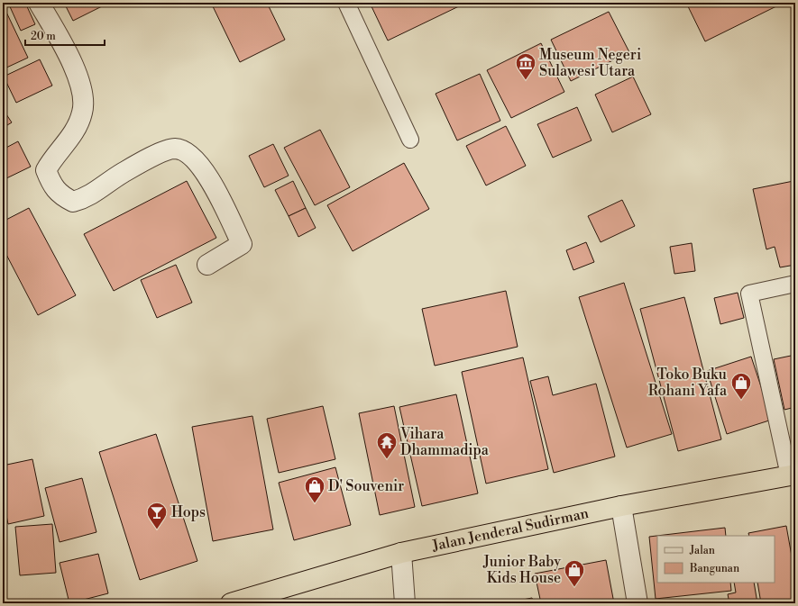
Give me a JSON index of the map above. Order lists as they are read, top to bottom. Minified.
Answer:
{"streets":{"highway":["Jalan Jenderal Sudirman"]},"places":{"museum":["Museum Negeri Sulawesi Utara"],"shop":["Toko Buku Rohani Yafa","D' Souvenir","Junior Baby Kids House"],"temple":["Vihara Dhammadipa"],"bar":["Hops"]},"legend":["Jalan","Bangunan"],"scale_bar":"20 m"}
